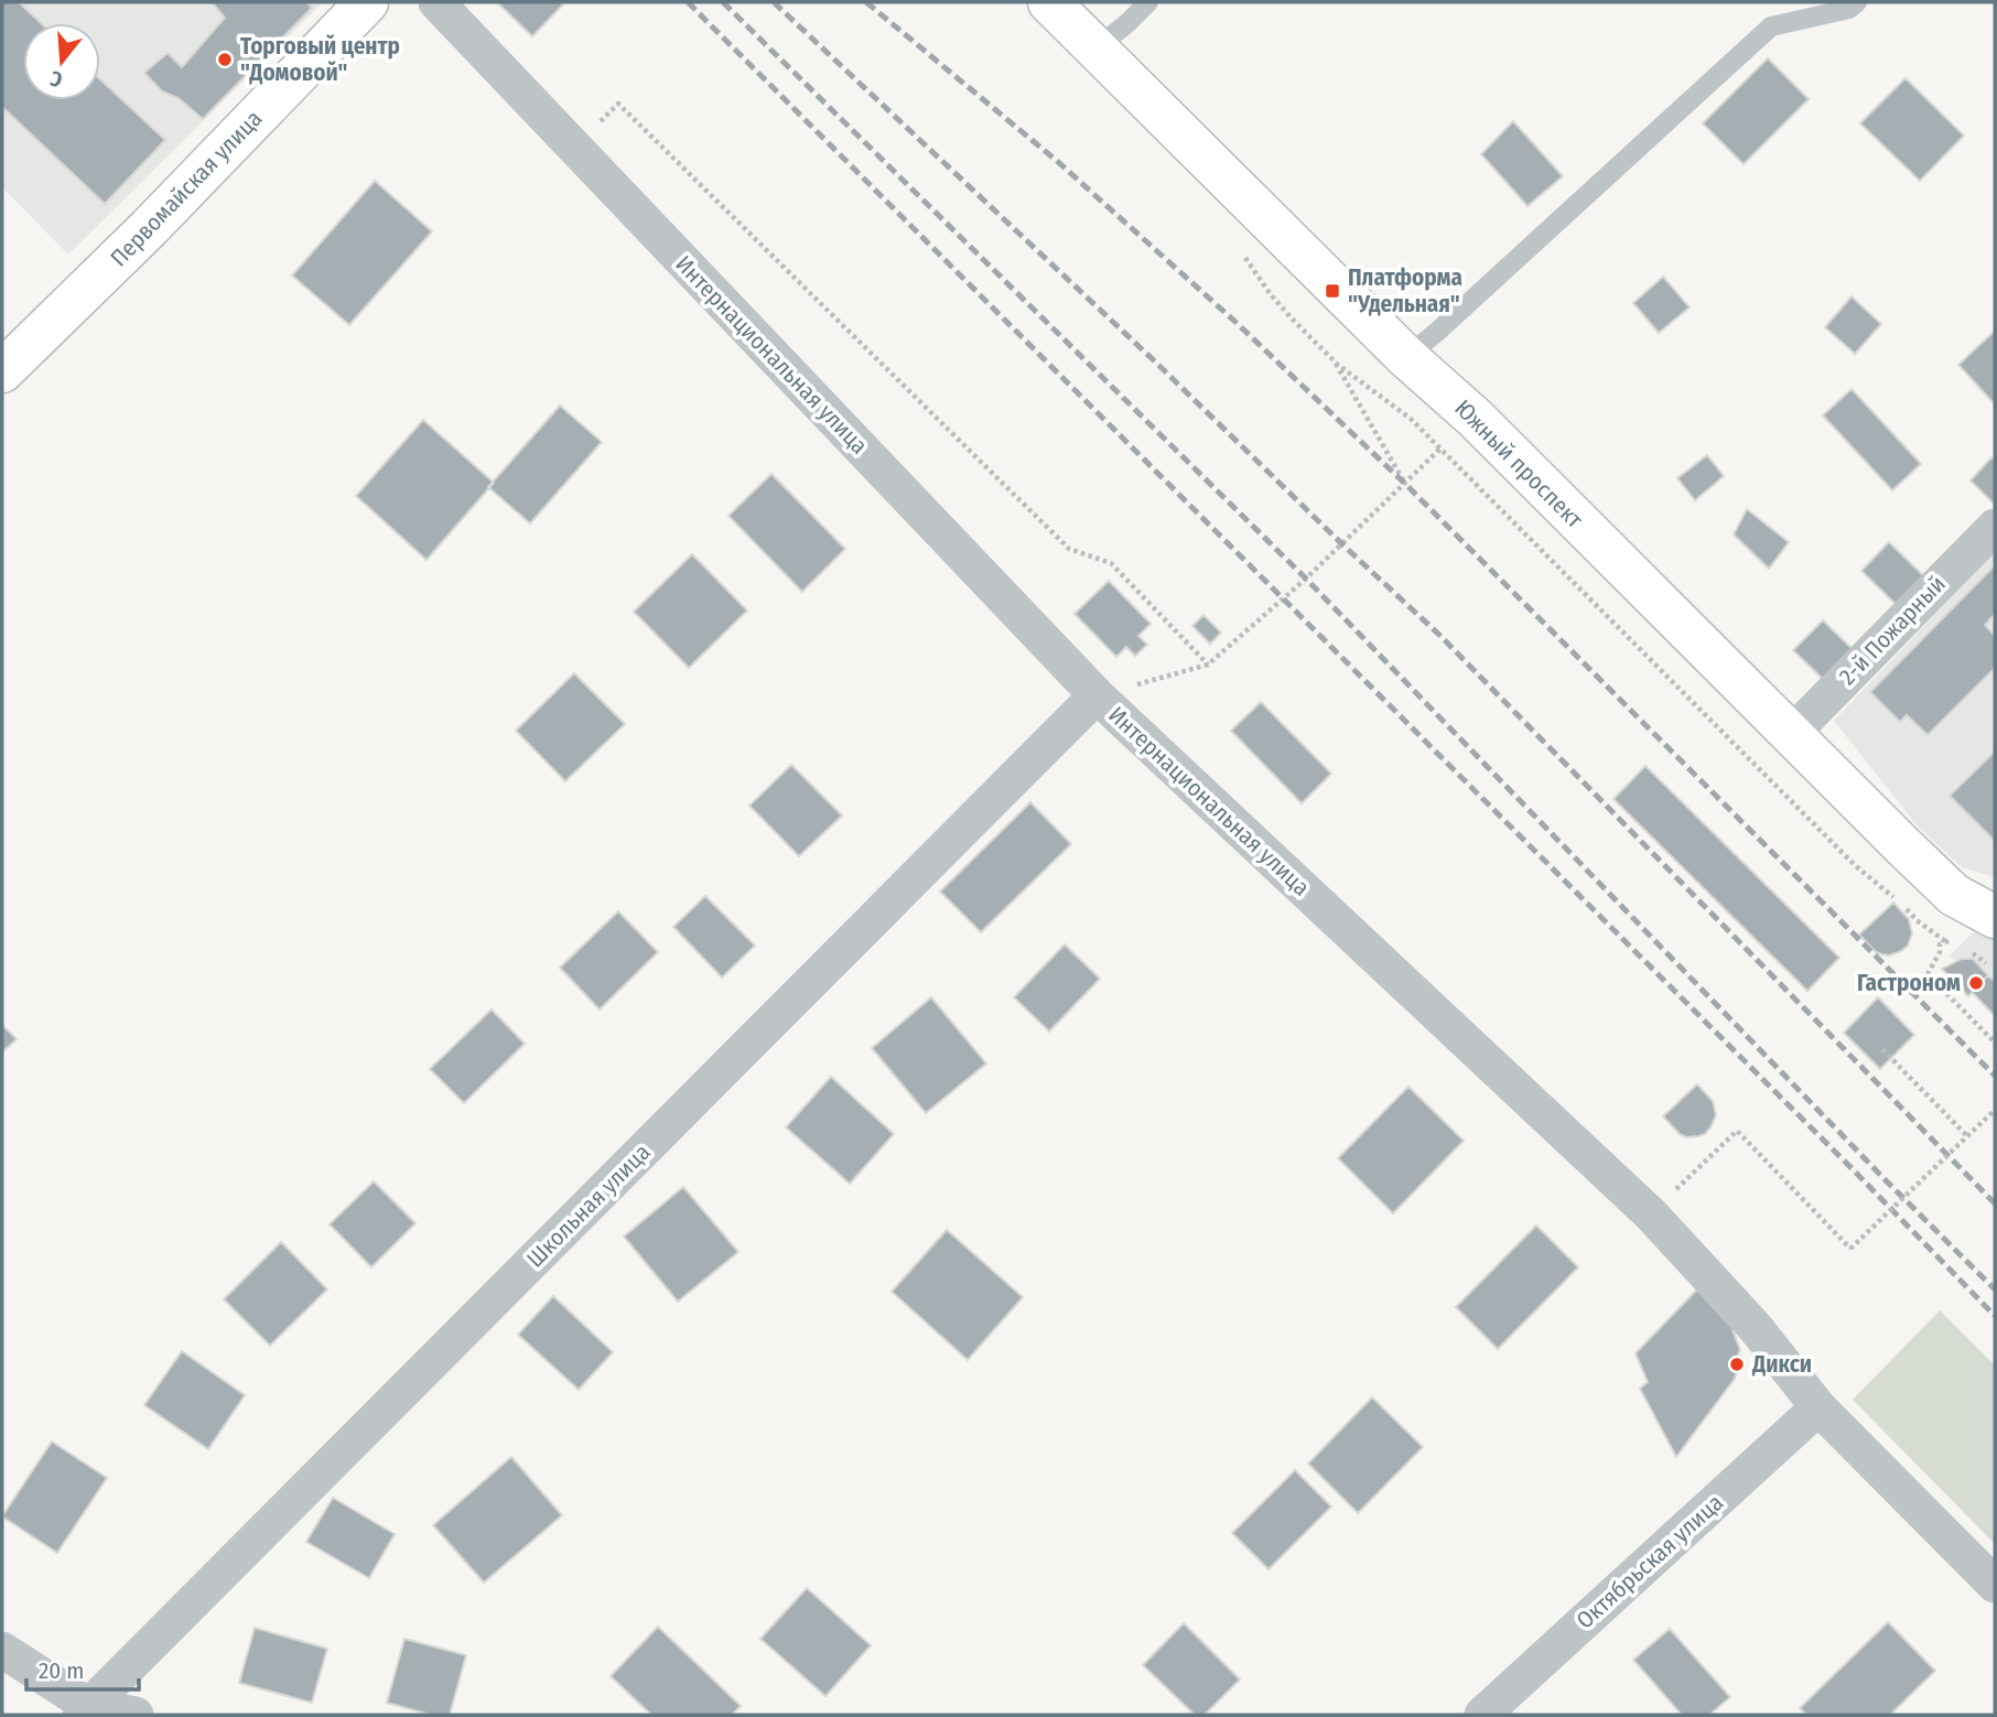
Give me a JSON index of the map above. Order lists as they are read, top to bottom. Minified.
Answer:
{"streets":{"main road":["Первомайская улица","Южный проспект"],"street":["Интернациональная улица","2-й Пожарный","Школьная улица","Октябрьская улица"]},"crossings":[["Интернациональная улица","Школьная улица"],["Интернациональная улица","Октябрьская улица"],["Южный проспект","2-й Пожарный"]],"places":{"other":["Торговый центр \"Домовой\"","Гастроном","Дикси"],"transit":["Платформа \"Удельная\""]},"scale_bar":"20 m","north":"bottom"}
